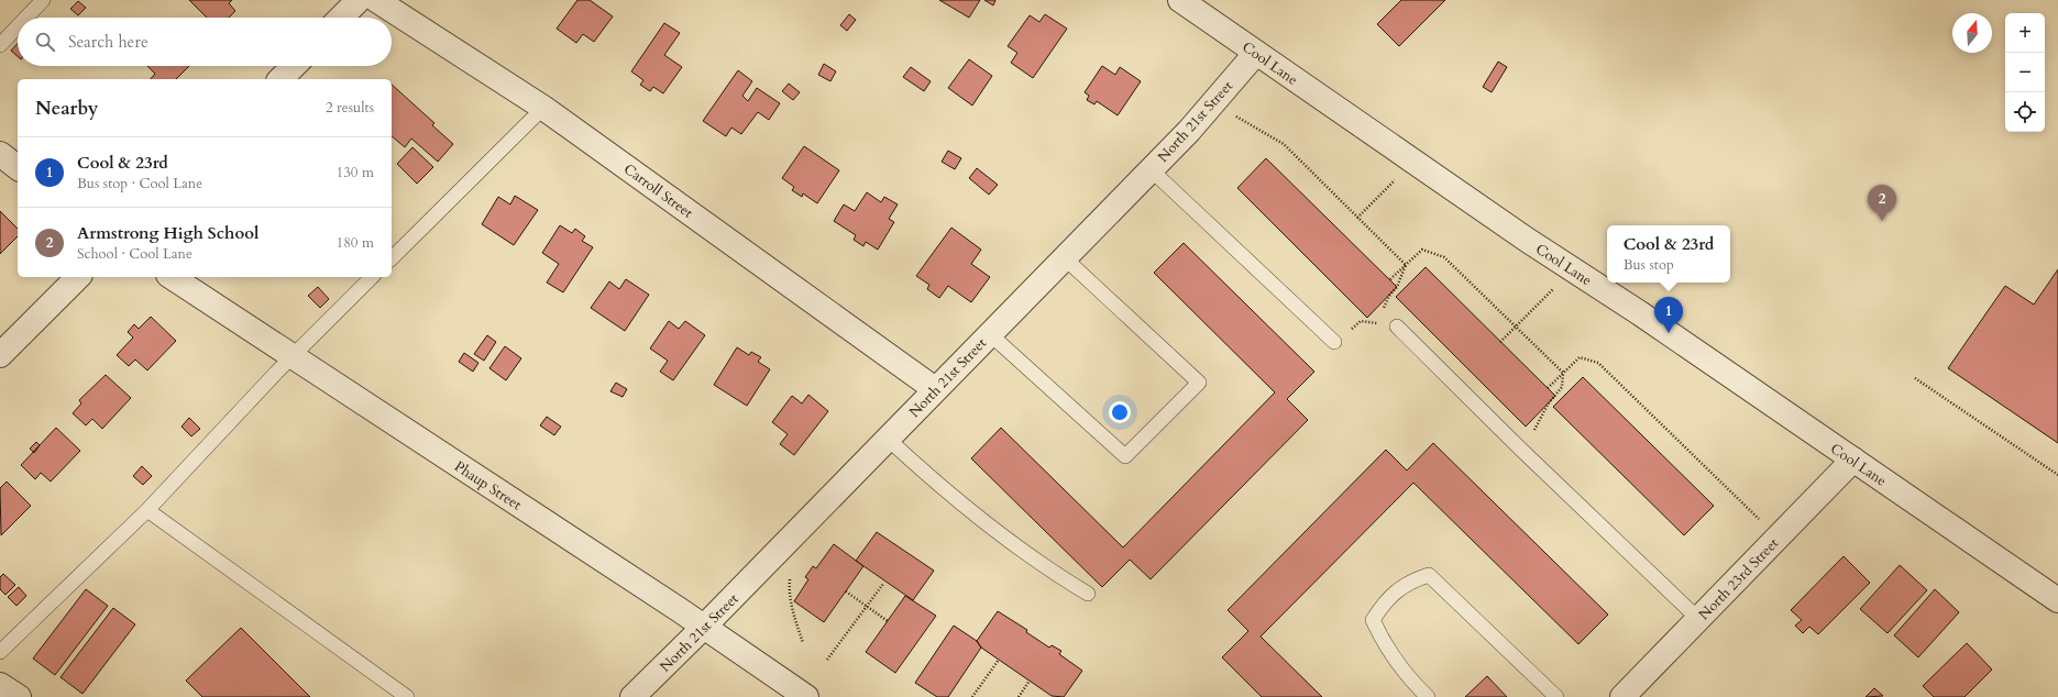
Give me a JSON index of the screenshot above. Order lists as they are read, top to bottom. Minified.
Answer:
{"streets":{"street":["Cool Lane","North 21st Street","Carroll Street","Phaup Street","North 23rd Street"]},"crossings":[["Cool Lane","North 21st Street"],["Cool Lane","North 23rd Street"],["North 21st Street","Carroll Street"],["North 21st Street","Phaup Street"]],"north":"top","page":{"map_buttons":["+","−"],"search":"Search here","heading":["Nearby","2 results"],"list":[{"mark":"1","name":"Cool & 23rd","note":"Bus stop · Cool Lane","value":"130 m"},{"mark":"2","name":"Armstrong High School","note":"School · Cool Lane","value":"180 m"}],"pins":["2","1"],"popup":["Cool & 23rd","Bus stop"]}}
